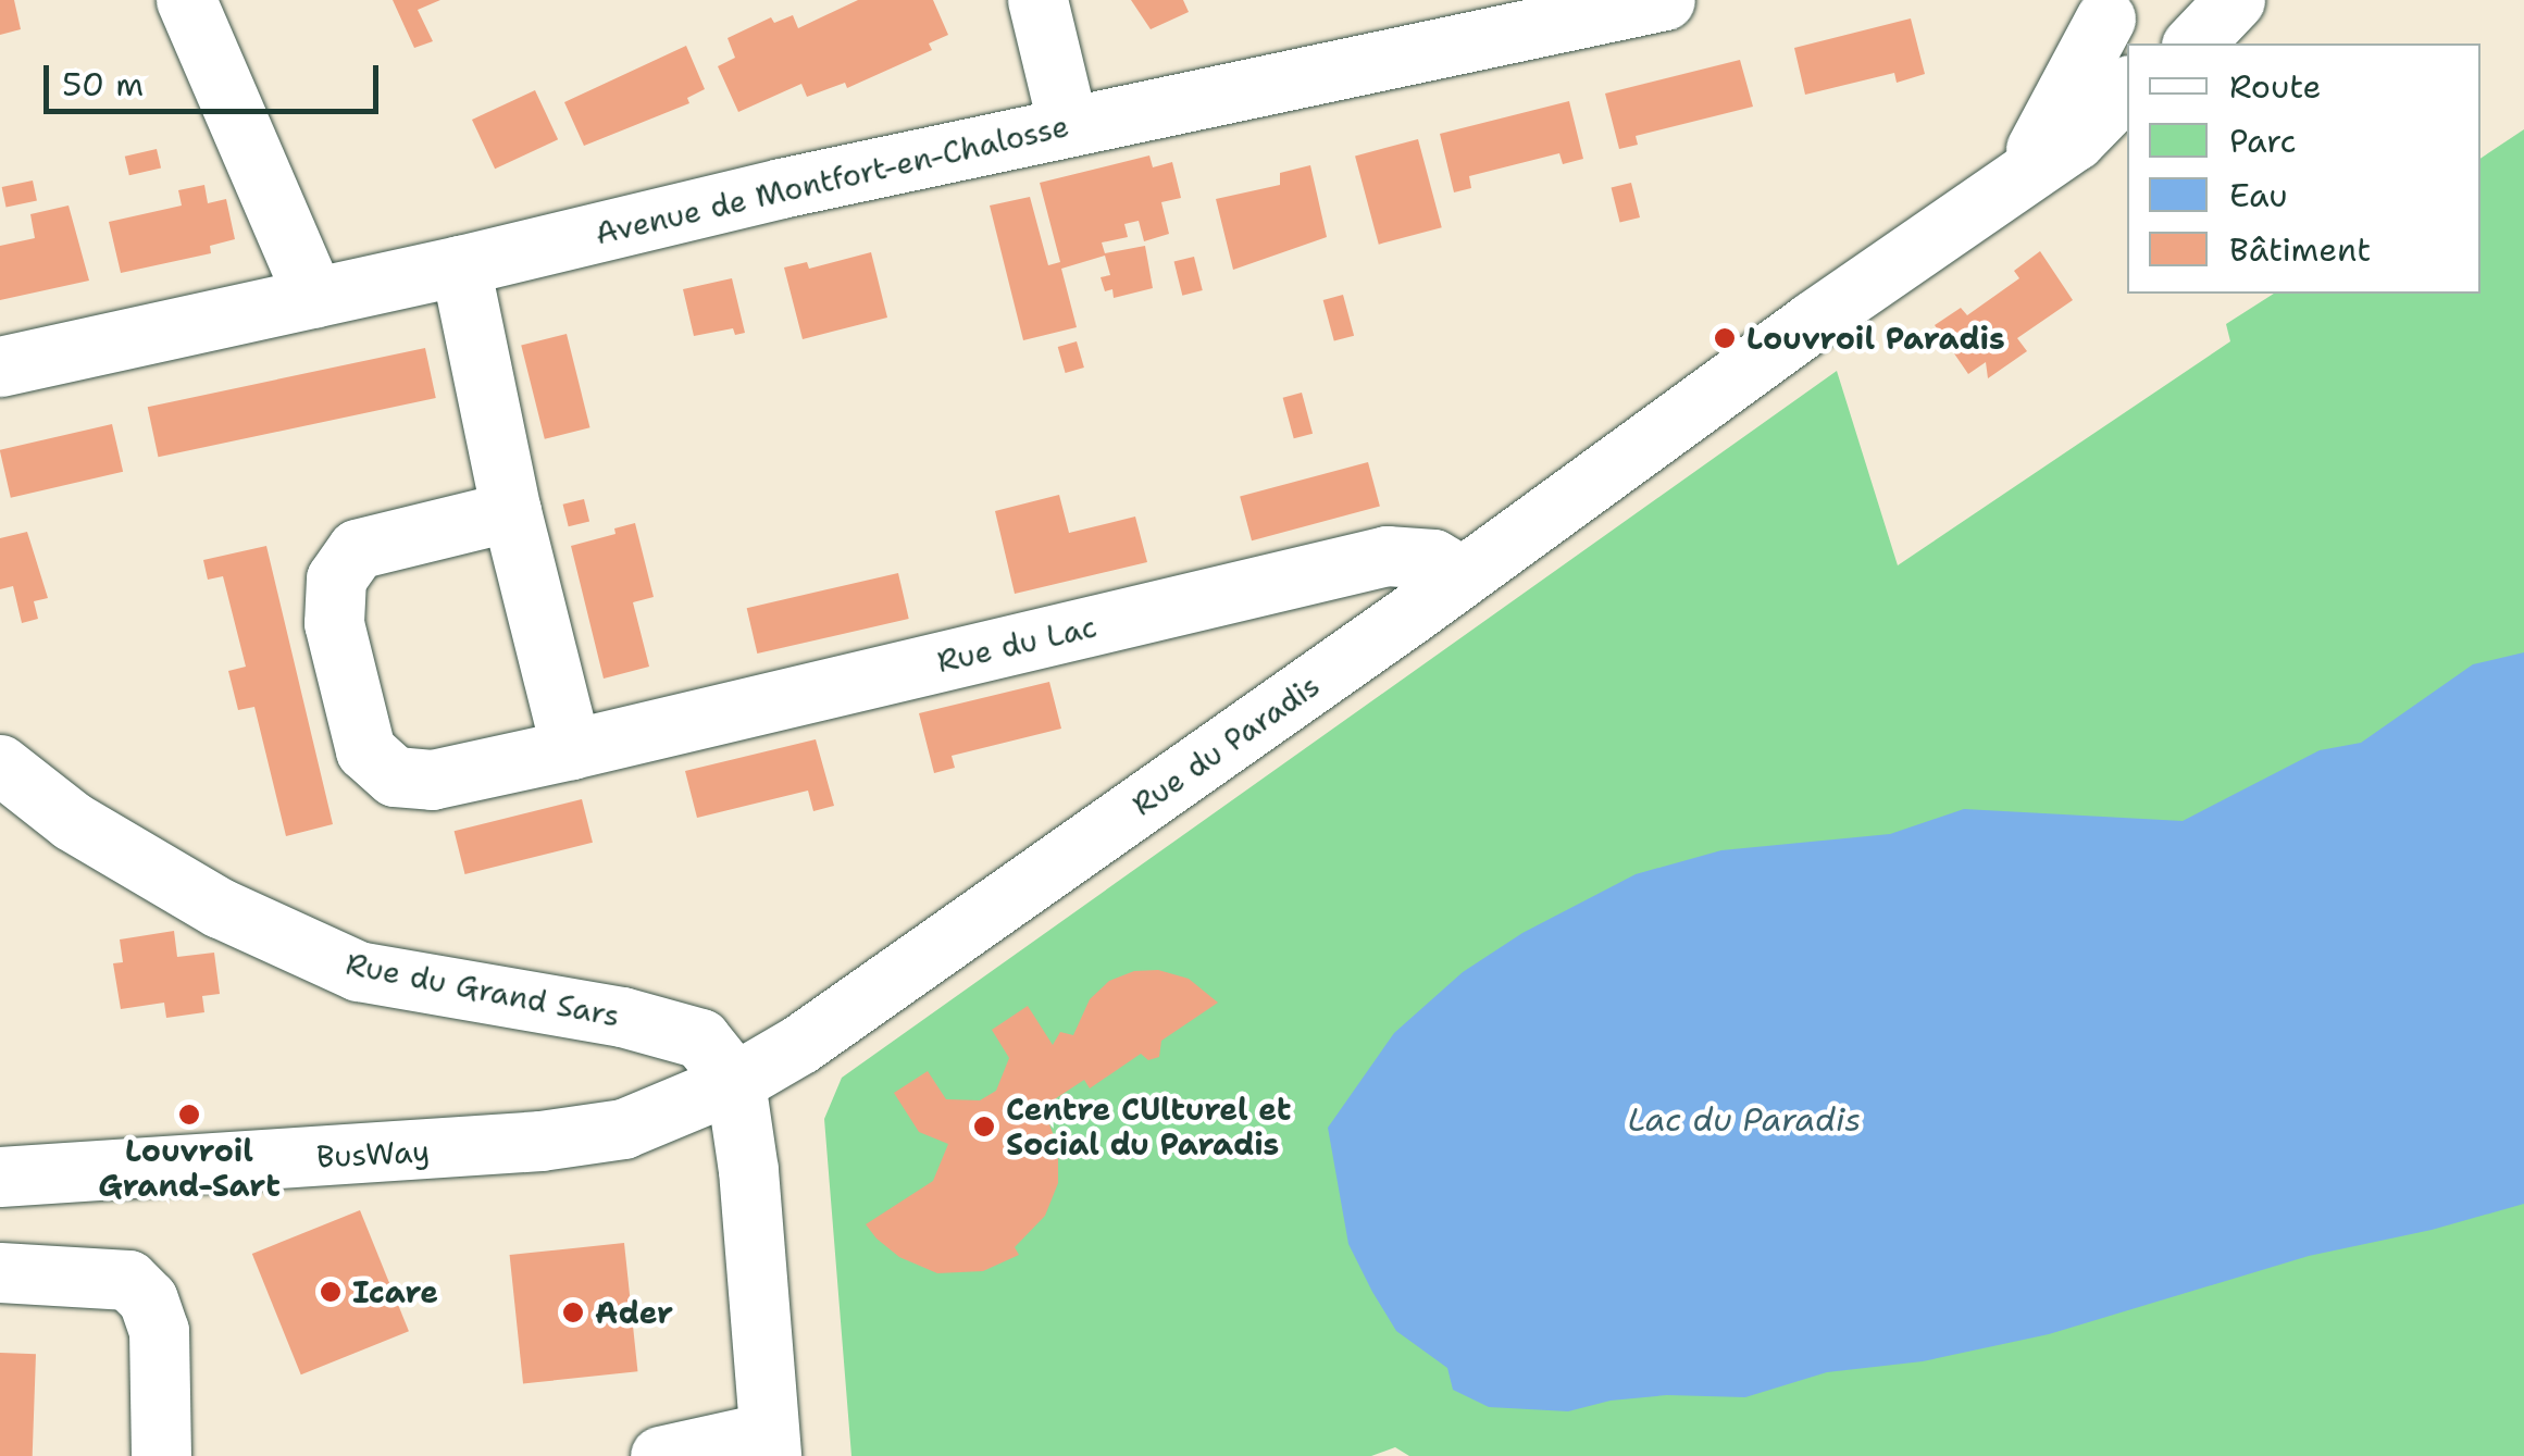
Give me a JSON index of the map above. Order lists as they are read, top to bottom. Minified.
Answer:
{"streets":{"street":["Avenue de Montfort-en-Chalosse","Rue du Lac","Rue du Paradis","Rue du Grand Sars","BusWay"]},"crossings":[["Rue du Lac","Rue du Paradis"],["Rue du Paradis","Rue du Grand Sars"],["Rue du Paradis","BusWay"],["Rue du Grand Sars","BusWay"]],"water":["Lac du Paradis"],"places":["Louvroil Paradis","Louvroil Grand-Sart","Centre CUlturel et Social du Paradis","Icare","Ader"],"legend":["Route","Parc","Eau","Bâtiment"],"scale_bar":"50 m"}
